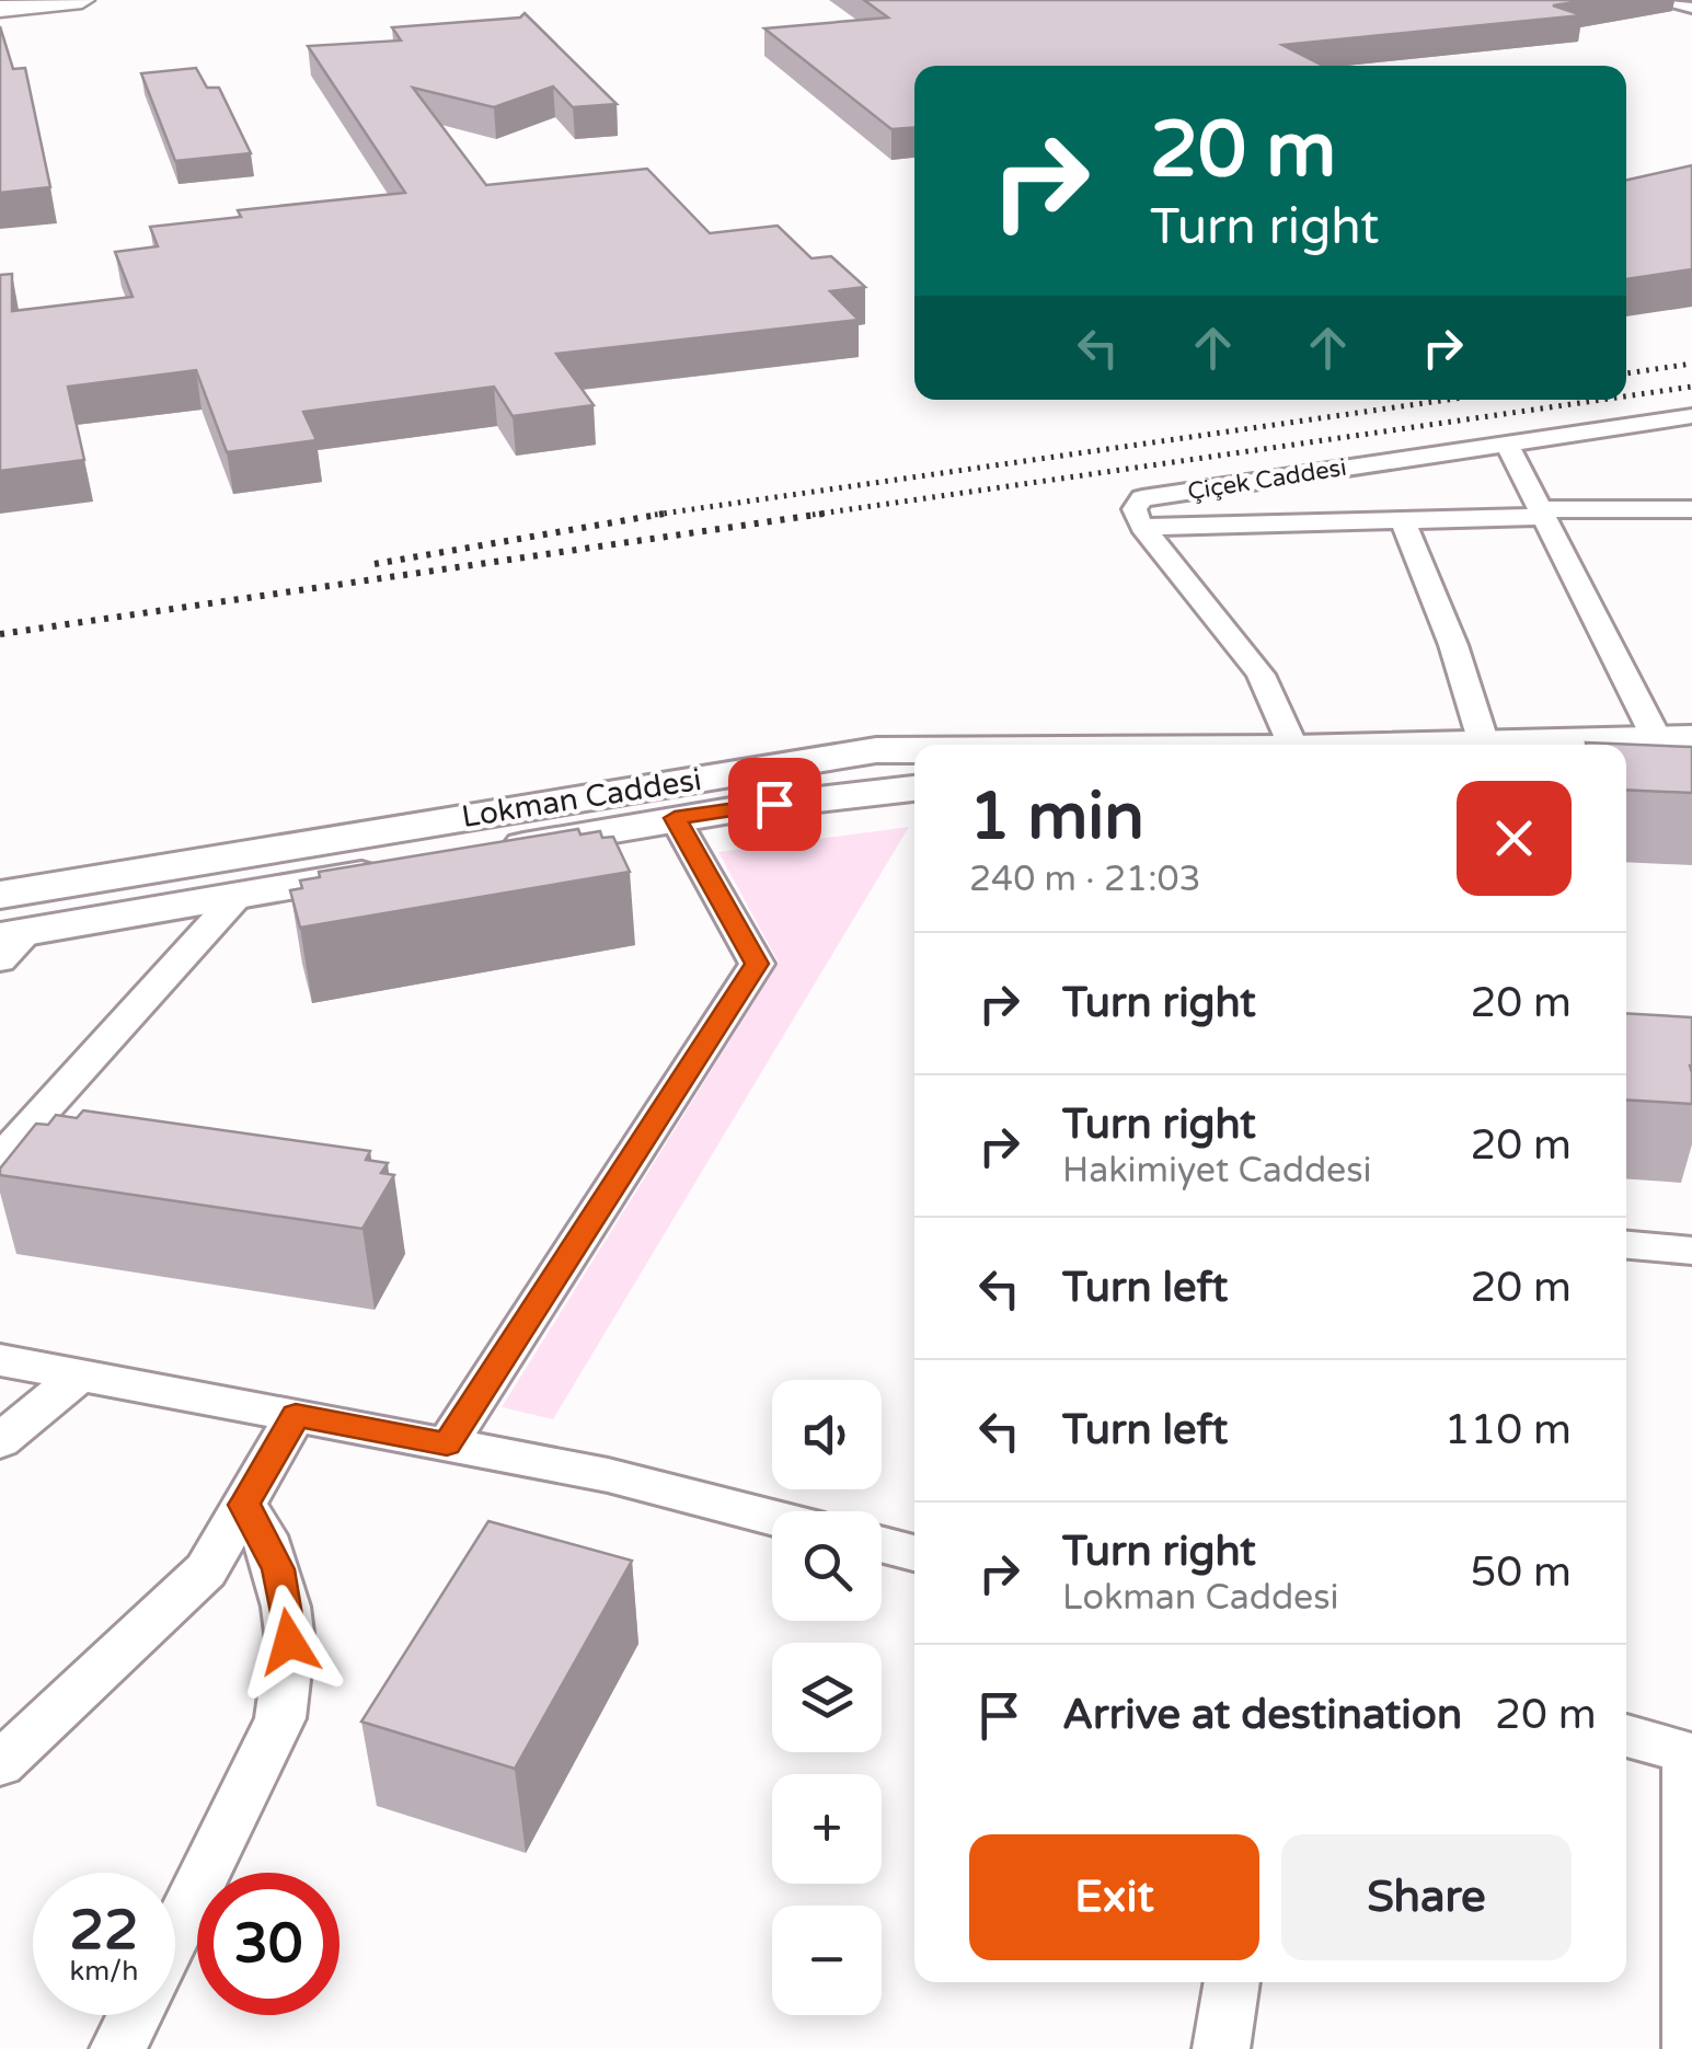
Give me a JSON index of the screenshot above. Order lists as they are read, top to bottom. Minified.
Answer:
{"streets":{"street":["Çiçek Caddesi","Lokman Caddesi"]},"page":{"turn":["20 m","Turn right"],"heading":["1 min","240 m · 21:03"],"list":[{"name":"Turn right","value":"20 m"},{"name":"Turn right","note":"Hakimiyet Caddesi","value":"20 m"},{"name":"Turn left","value":"20 m"},{"name":"Turn left","value":"110 m"},{"name":"Turn right","note":"Lokman Caddesi","value":"50 m"},{"name":"Arrive at destination","value":"20 m"}],"map_buttons":["+","−"],"buttons":["Exit","Share"],"speed":"22 km/h","limit":"30"}}
